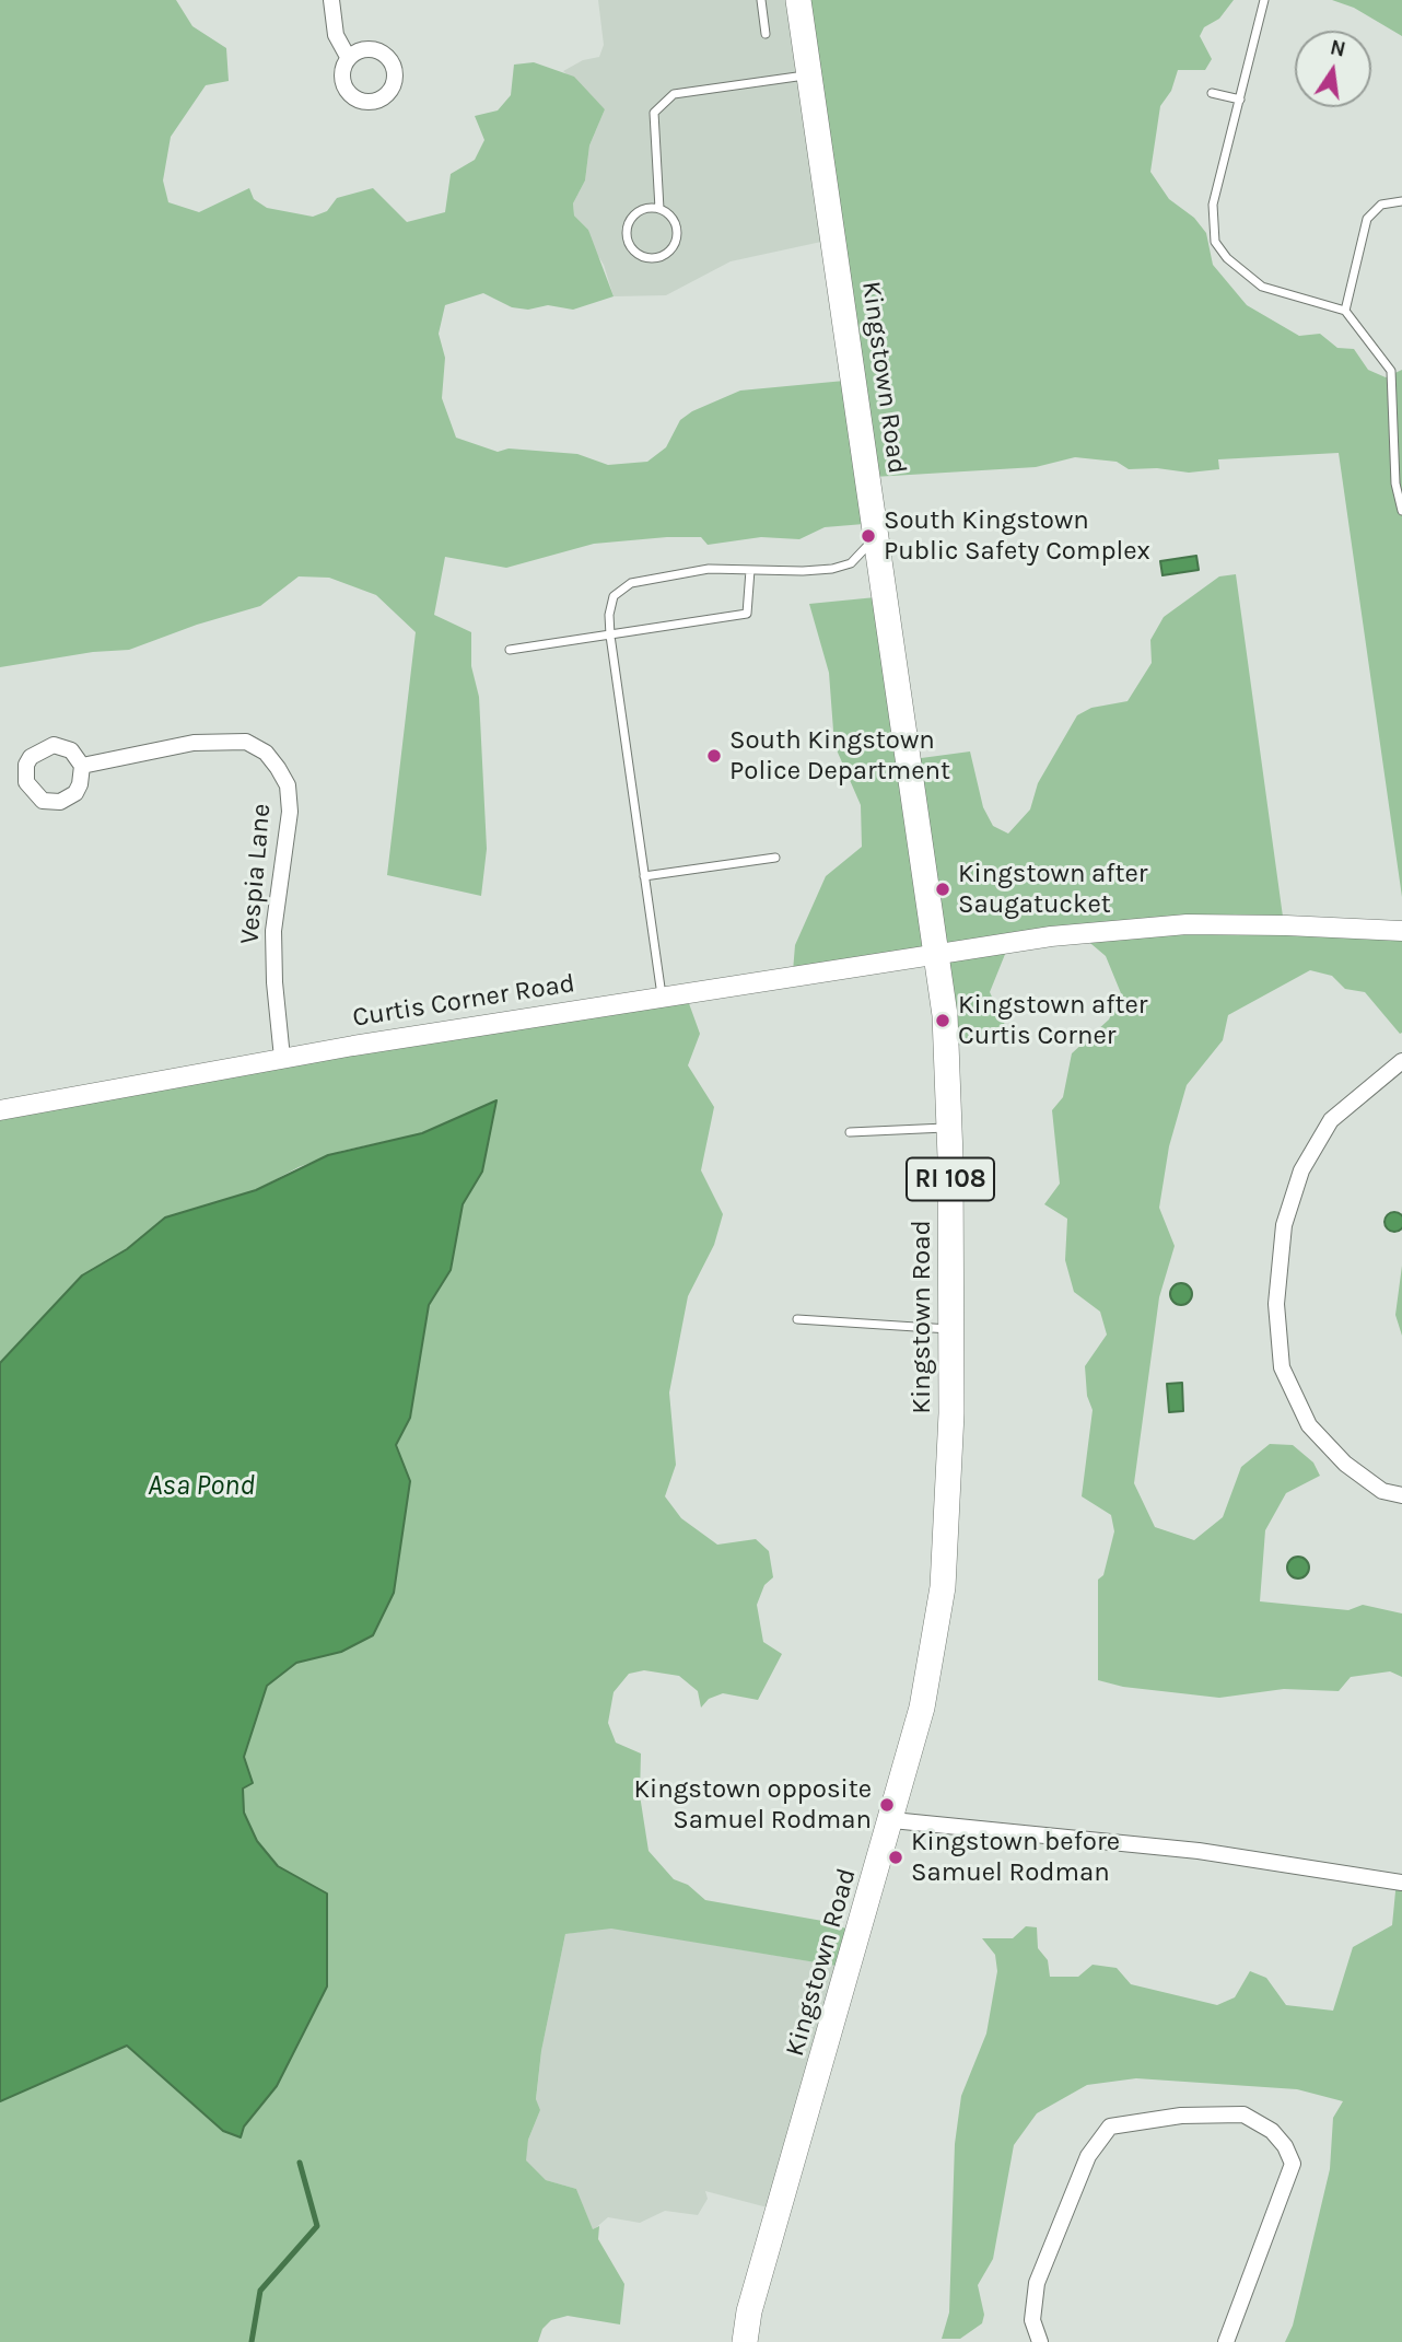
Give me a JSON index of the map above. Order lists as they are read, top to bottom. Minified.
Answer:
{"streets":{"main road":["Kingstown Road","RI 108"],"street":["Vespia Lane","Curtis Corner Road"]},"crossings":[["Kingstown Road","Curtis Corner Road"],["Vespia Lane","Curtis Corner Road"]],"water":["Asa Pond"],"places":["South Kingstown Public Safety Complex","South Kingstown Police Department","Kingstown after Saugatucket","Kingstown after Curtis Corner","Kingstown opposite Samuel Rodman","Kingstown before Samuel Rodman"],"north":"top"}
